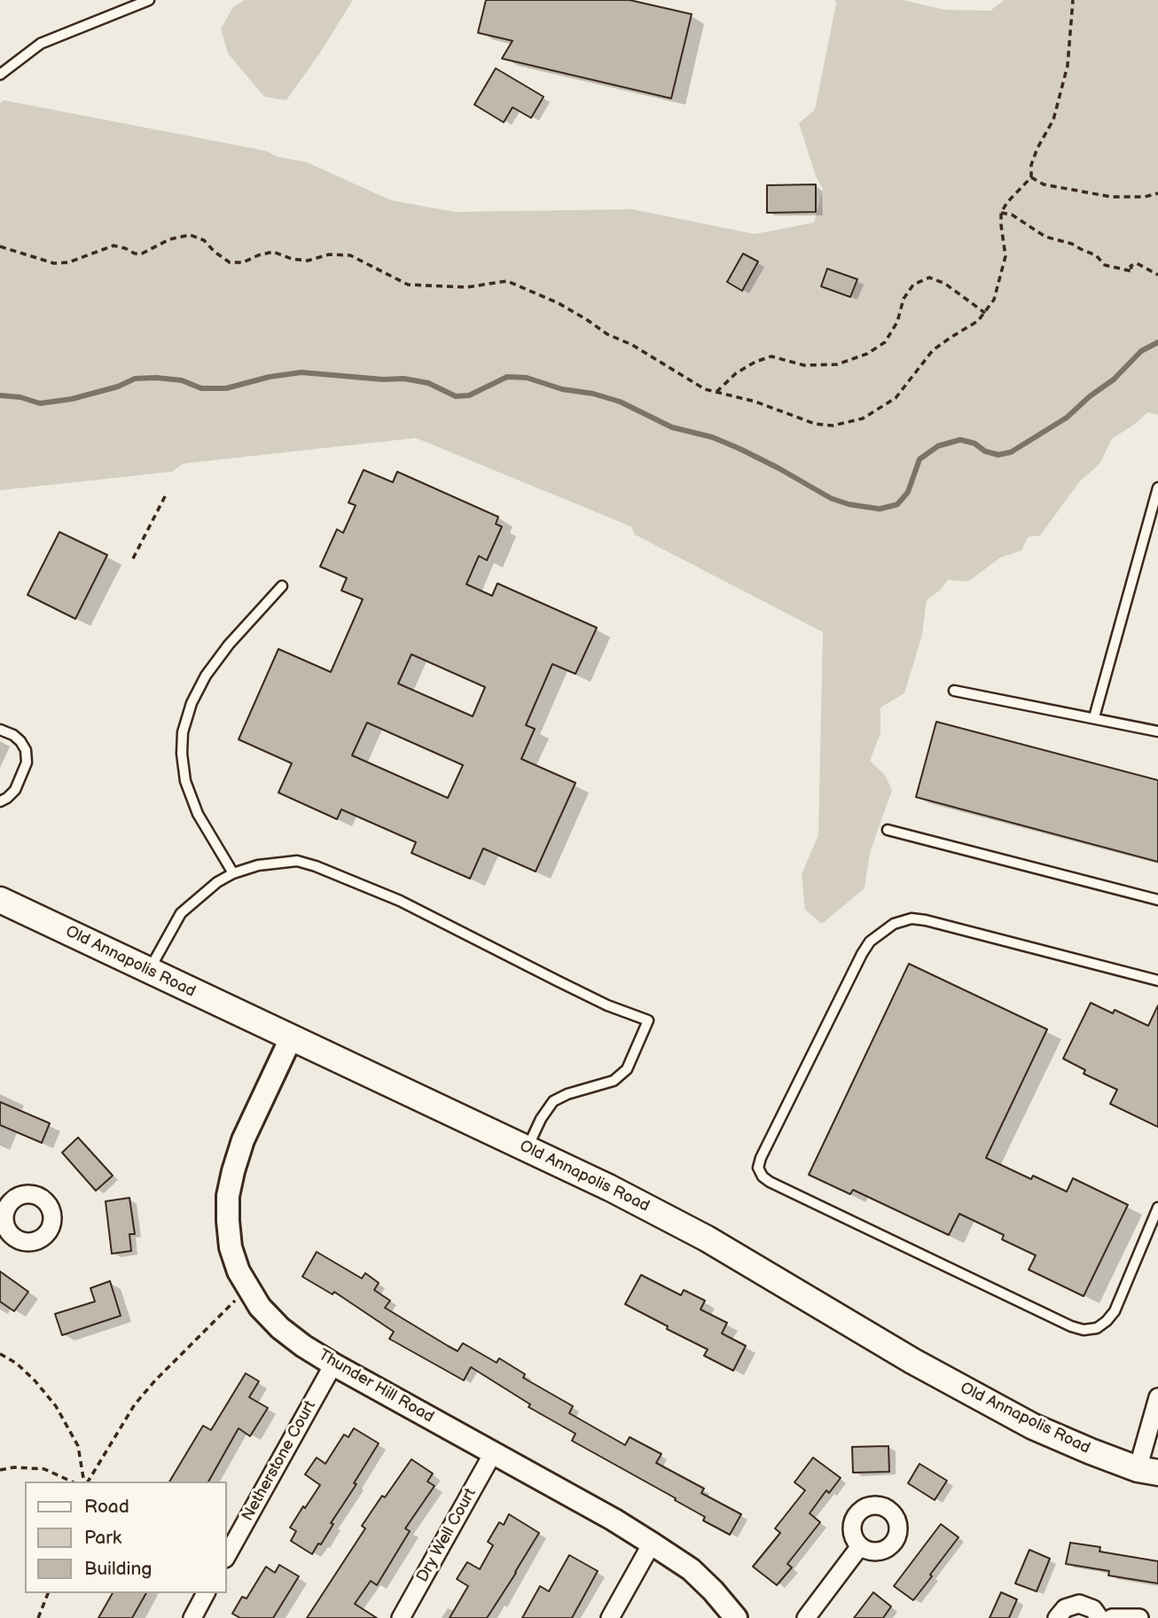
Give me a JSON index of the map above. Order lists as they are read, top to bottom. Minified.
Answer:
{"streets":{"main road":["Old Annapolis Road"],"street":["Thunder Hill Road","Netherstone Court","Dry Well Court"]},"crossings":[["Old Annapolis Road","Thunder Hill Road"],["Thunder Hill Road","Netherstone Court"],["Thunder Hill Road","Dry Well Court"]],"legend":["Road","Park","Building"]}
